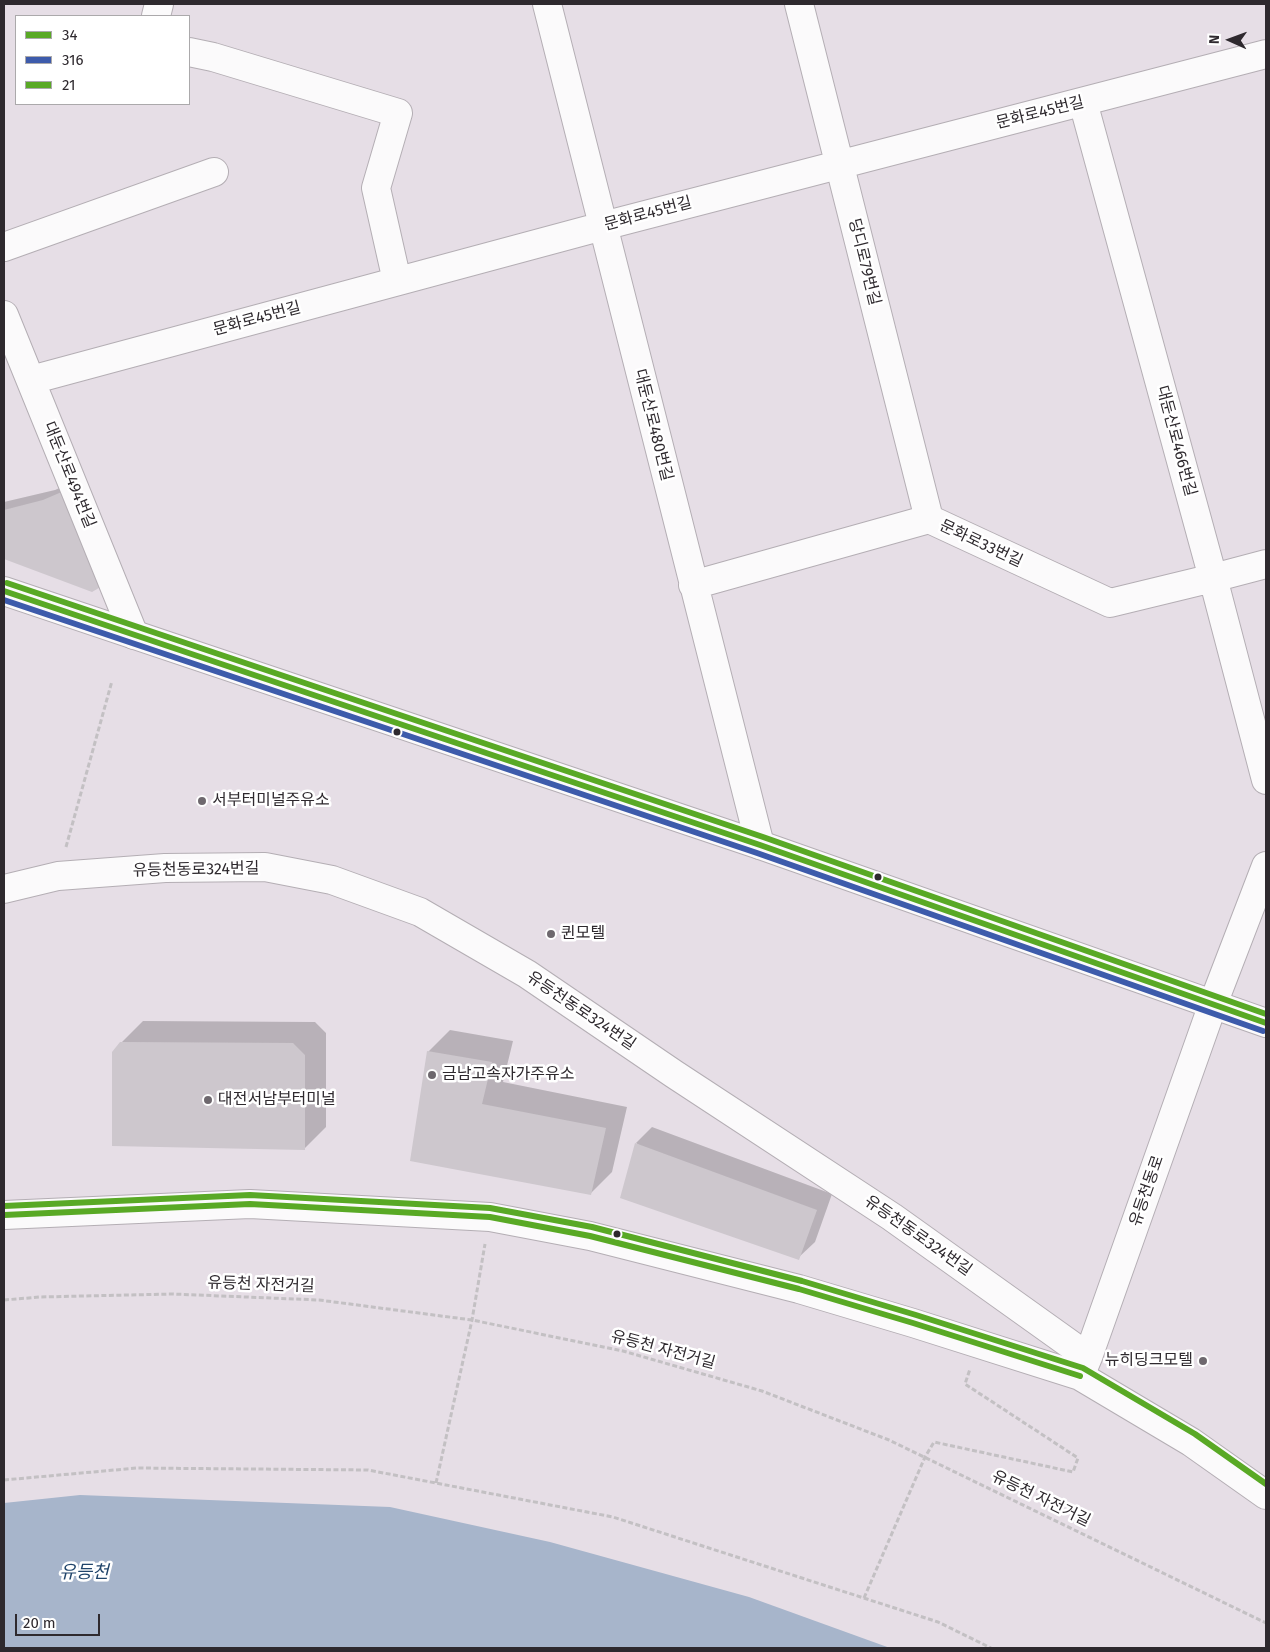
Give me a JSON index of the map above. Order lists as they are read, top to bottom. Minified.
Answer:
{"streets":{"street":["문화로45번길","당디로79번길","대둔산로480번길","대둔산로466번길","대둔산로494번길","문화로33번길","유등천동로324번길","유등천동로"],"path":["유등천 자전거길"]},"crossings":[["문화로45번길","당디로79번길"],["문화로45번길","대둔산로480번길"],["문화로45번길","대둔산로466번길"],["문화로45번길","대둔산로494번길"],["당디로79번길","문화로33번길"],["대둔산로480번길","문화로33번길"],["대둔산로466번길","문화로33번길"],["유등천동로324번길","유등천동로"]],"water":["유등천"],"places":["서부터미널주유소","퀸모텔","금남고속자가주유소","대전서남부터미널","뉴히딩크모텔"],"lines":["transit line 21","transit line 34","transit line 316"],"legend":["34","316","21"],"scale_bar":"20 m","north":"left"}
